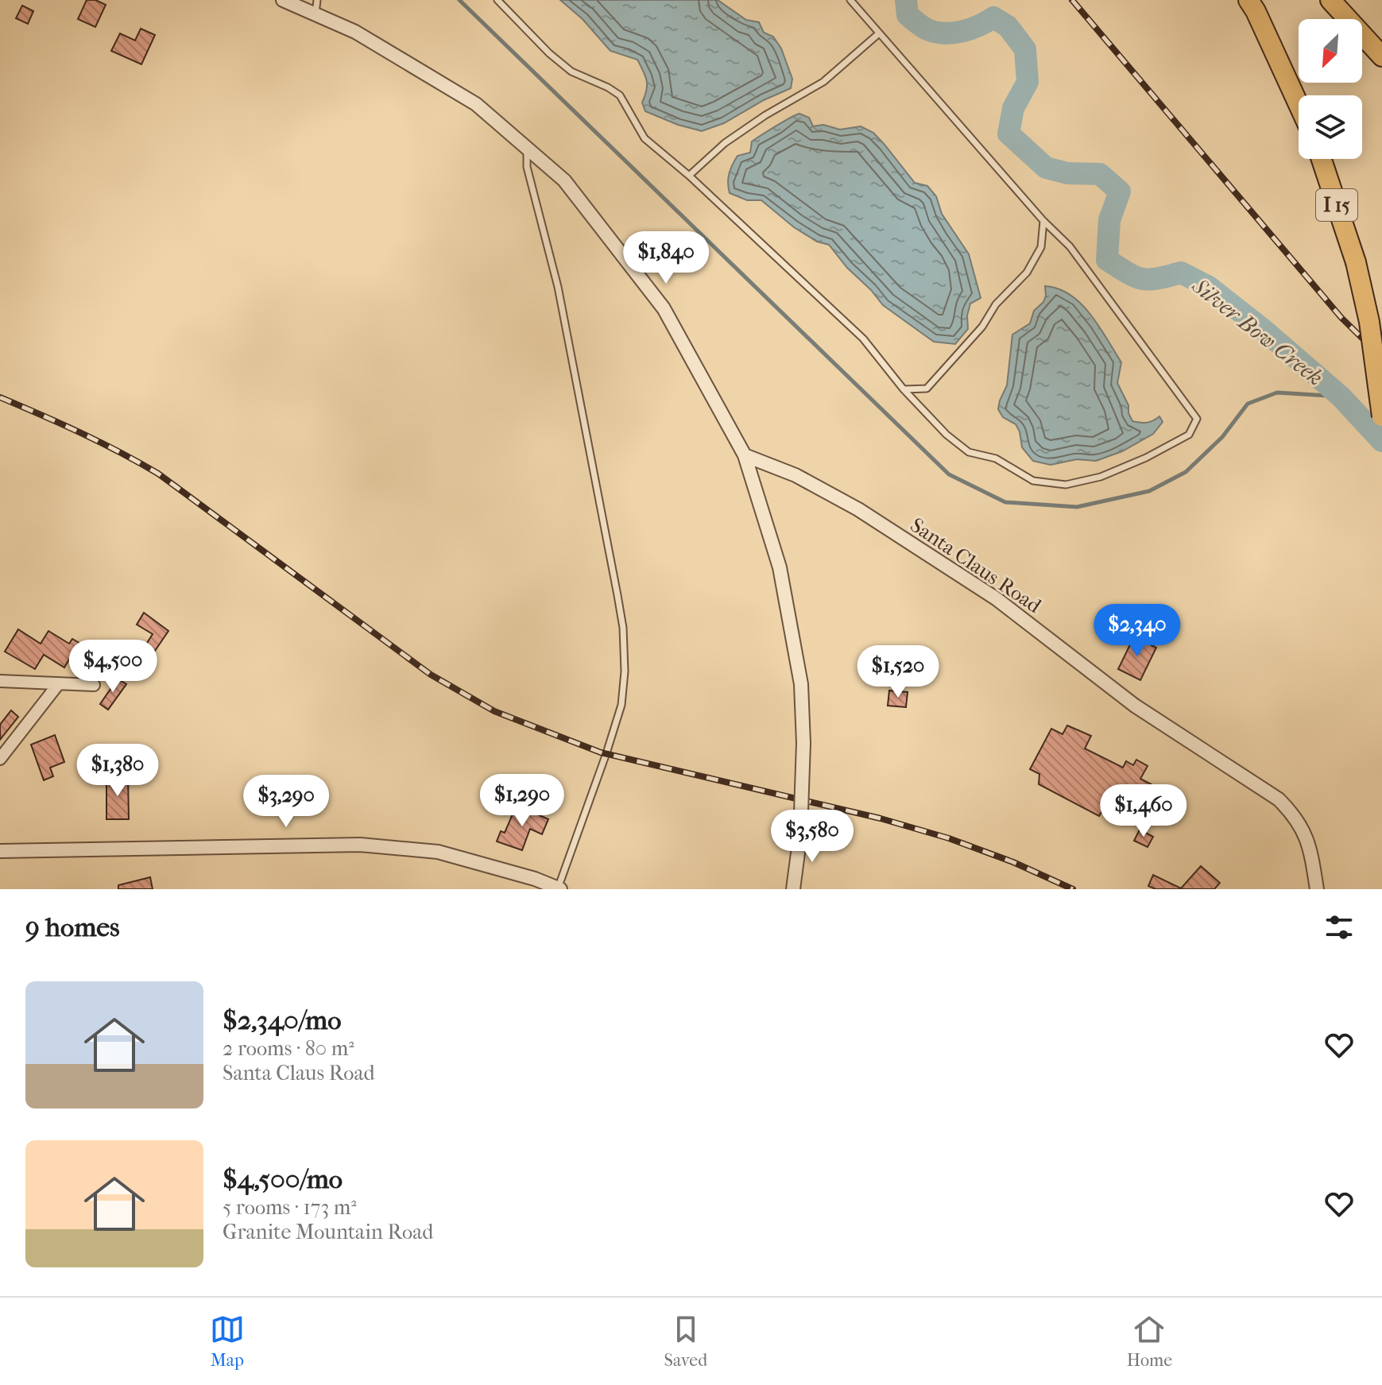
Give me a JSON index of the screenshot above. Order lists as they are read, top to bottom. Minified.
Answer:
{"streets":{"highway":["I 15"],"street":["Santa Claus Road"]},"water":["Silver Bow Creek"],"north":"bottom left","page":{"price":["$1,840","$2,340","$4,500","$1,520","$1,380","$1,290","$3,290","$1,460","$3,580"],"heading":"9 homes","list":[{"name":"$2,340/mo","note":"2 rooms · 80 m² · Santa Claus Road"},{"name":"$4,500/mo","note":"5 rooms · 173 m² · Granite Mountain Road"}],"tabs":["Map","Saved","Home"]}}
